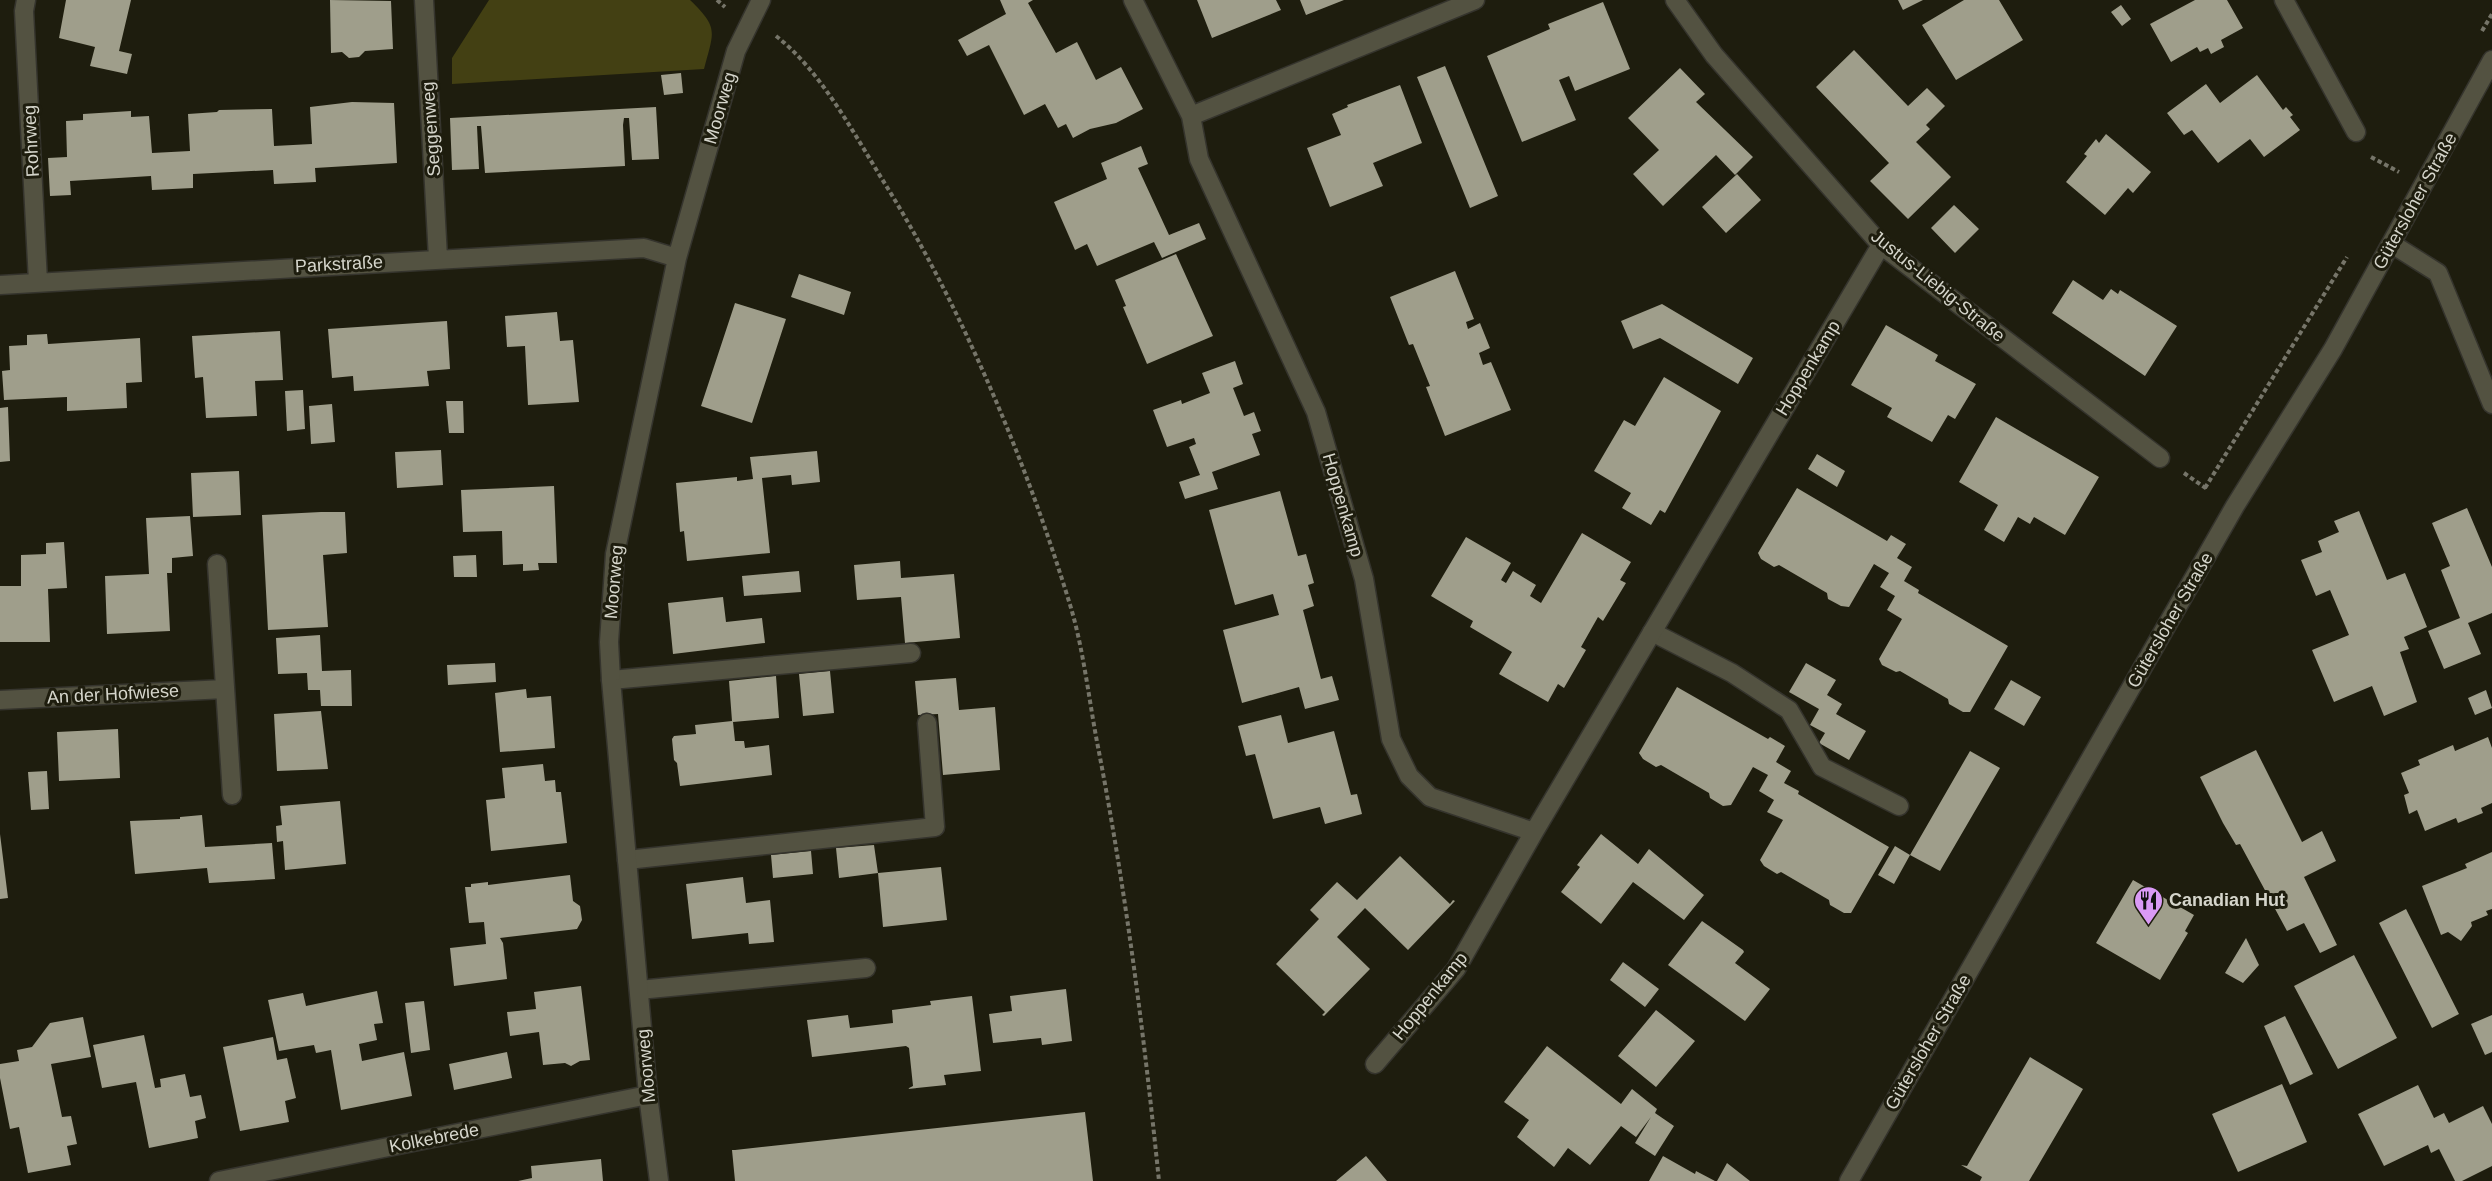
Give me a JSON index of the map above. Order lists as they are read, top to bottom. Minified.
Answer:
{"streets":{"street":["Moorweg","Seggenweg","Rohrweg","Gütersloher Straße","Parkstraße","Justus-Liebig-Straße","Hoppenkamp","An der Hofwiese","Kolkebrede"]},"crossings":[["Moorweg","Parkstraße"],["Moorweg","Kolkebrede"],["Seggenweg","Parkstraße"],["Rohrweg","Parkstraße"],["Justus-Liebig-Straße","Hoppenkamp"]],"places":{"restaurant":["Canadian Hut"]}}
